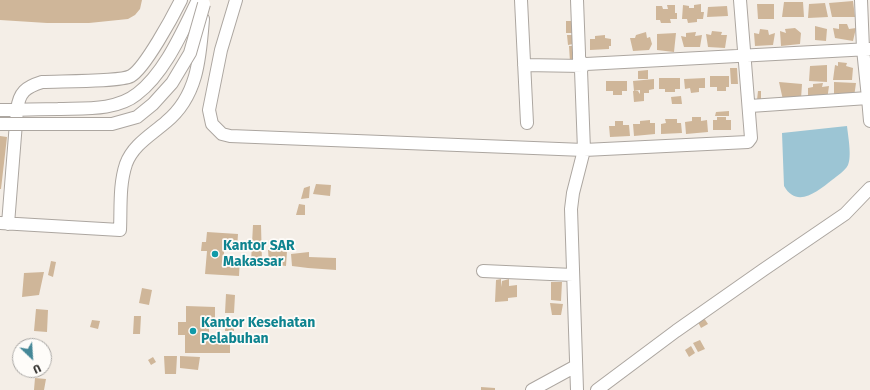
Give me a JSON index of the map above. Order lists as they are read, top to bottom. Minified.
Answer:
{"places":["Kantor SAR Makassar","Kantor Kesehatan Pelabuhan"],"north":"bottom right"}
